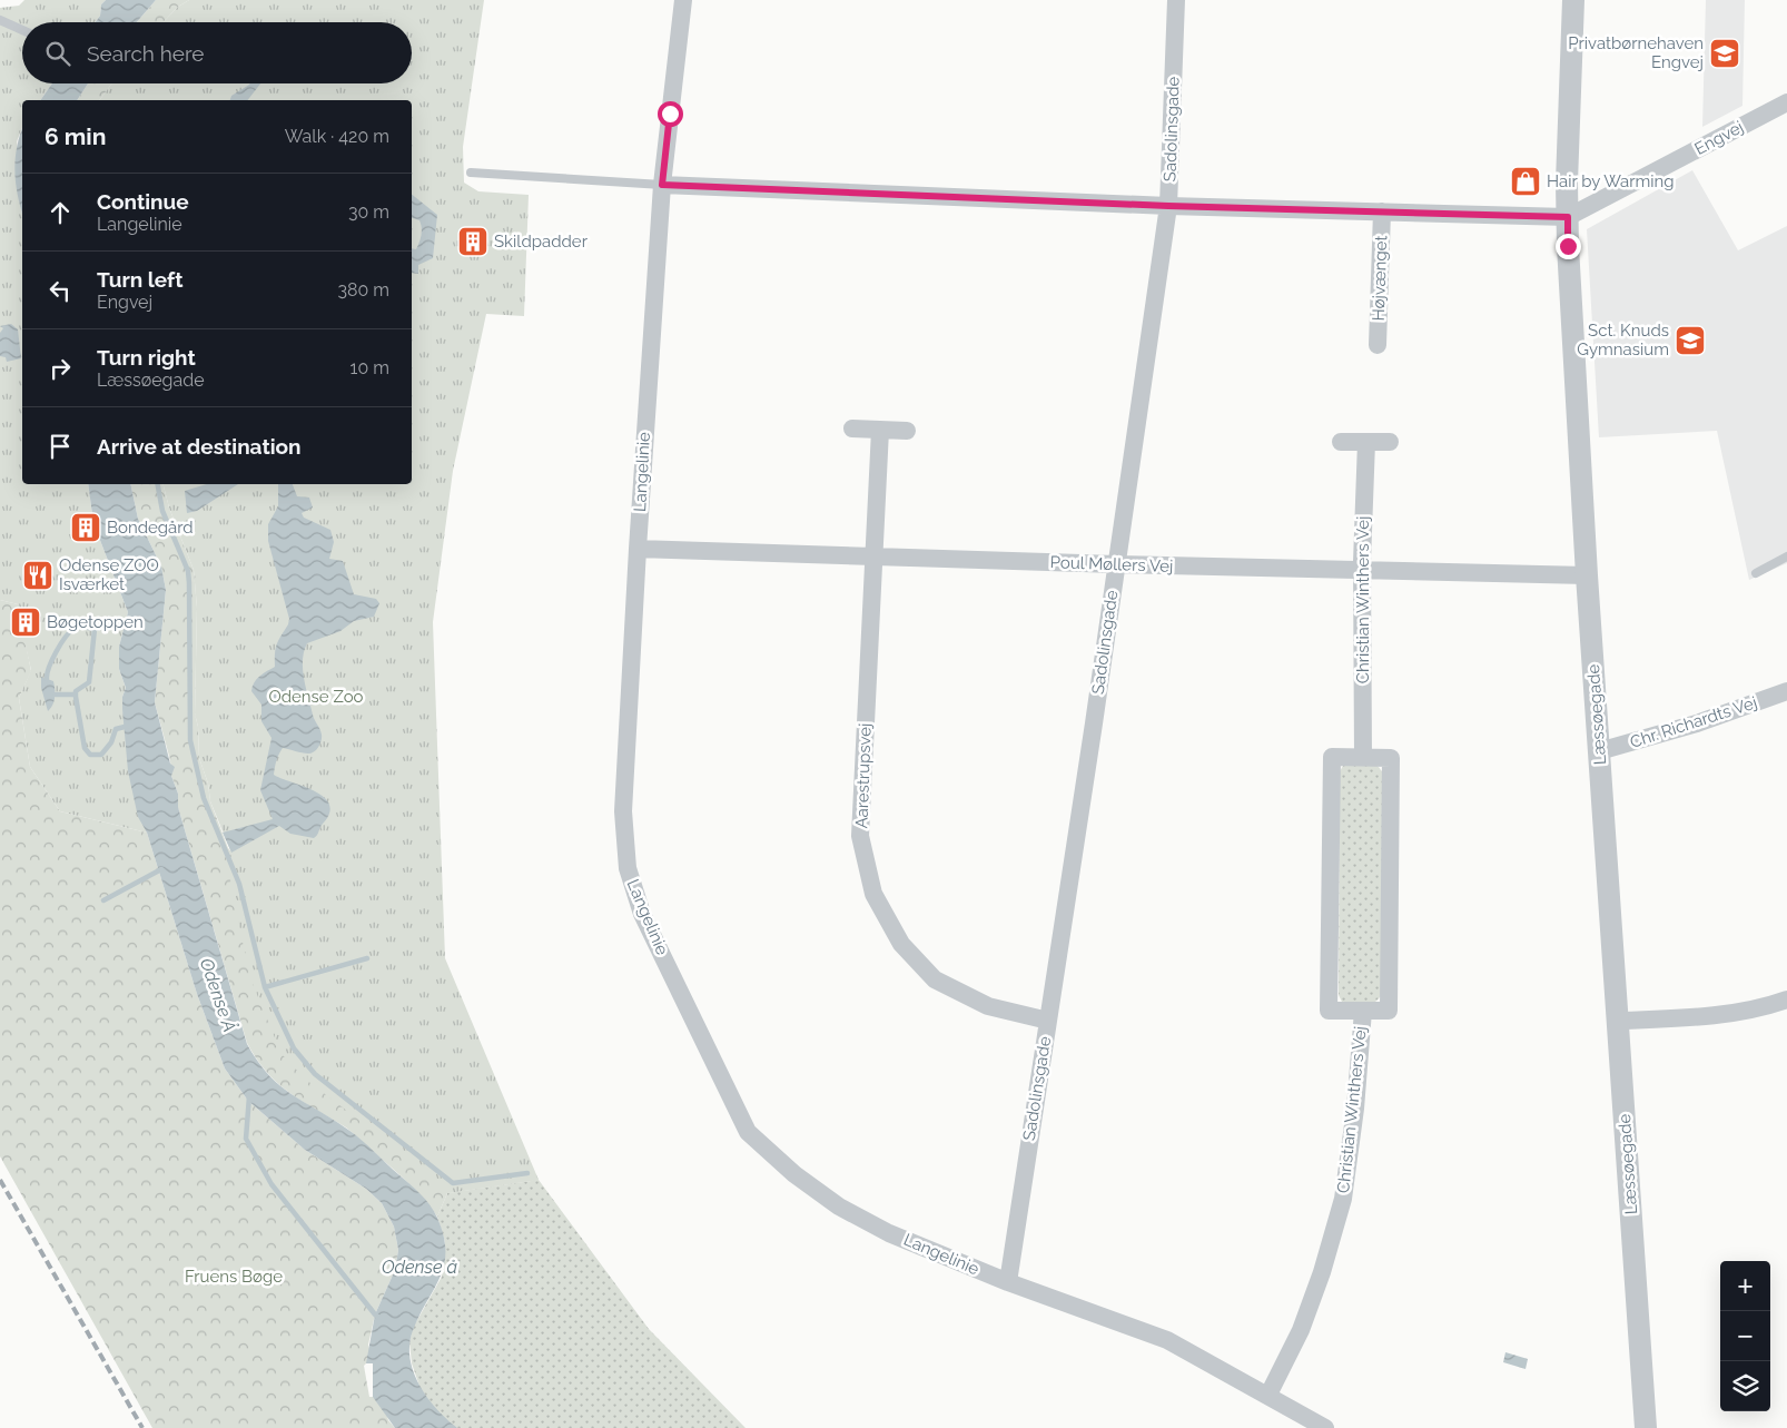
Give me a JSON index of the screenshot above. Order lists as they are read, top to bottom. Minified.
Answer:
{"streets":{"street":["Sadolinsgade","Engvej","Højvænget","Langelinie","Poul Møllers Vej","Christian Winthers Vej","Læssøegade","Chr. Richardts Vej","Aarestrupsvej"]},"crossings":[["Sadolinsgade","Engvej"],["Sadolinsgade","Langelinie"],["Sadolinsgade","Poul Møllers Vej"],["Sadolinsgade","Aarestrupsvej"],["Engvej","Højvænget"],["Engvej","Langelinie"],["Engvej","Læssøegade"],["Langelinie","Poul Møllers Vej"],["Langelinie","Christian Winthers Vej"],["Poul Møllers Vej","Christian Winthers Vej"],["Poul Møllers Vej","Læssøegade"],["Poul Møllers Vej","Aarestrupsvej"],["Læssøegade","Chr. Richardts Vej"]],"water":["Odense Å","Odense å"],"parks":["Odense Zoo","Fruens Bøge"],"places":{"school or university":["Privatbørnehaven Engvej","Sct. Knuds Gymnasium"],"shop":["Hair by Warming"],"building":["Skildpadder","Bondegård","Bøgetoppen"],"restaurant":["Odense ZOO Isværket"]},"page":{"search":"Search here","heading":["6 min","Walk · 420 m"],"list":[["Continue","Langelinie","30 m"],["Turn left","Engvej","380 m"],["Turn right","Læssøegade","10 m"],"Arrive at destination"],"map_buttons":["+","−"]}}
